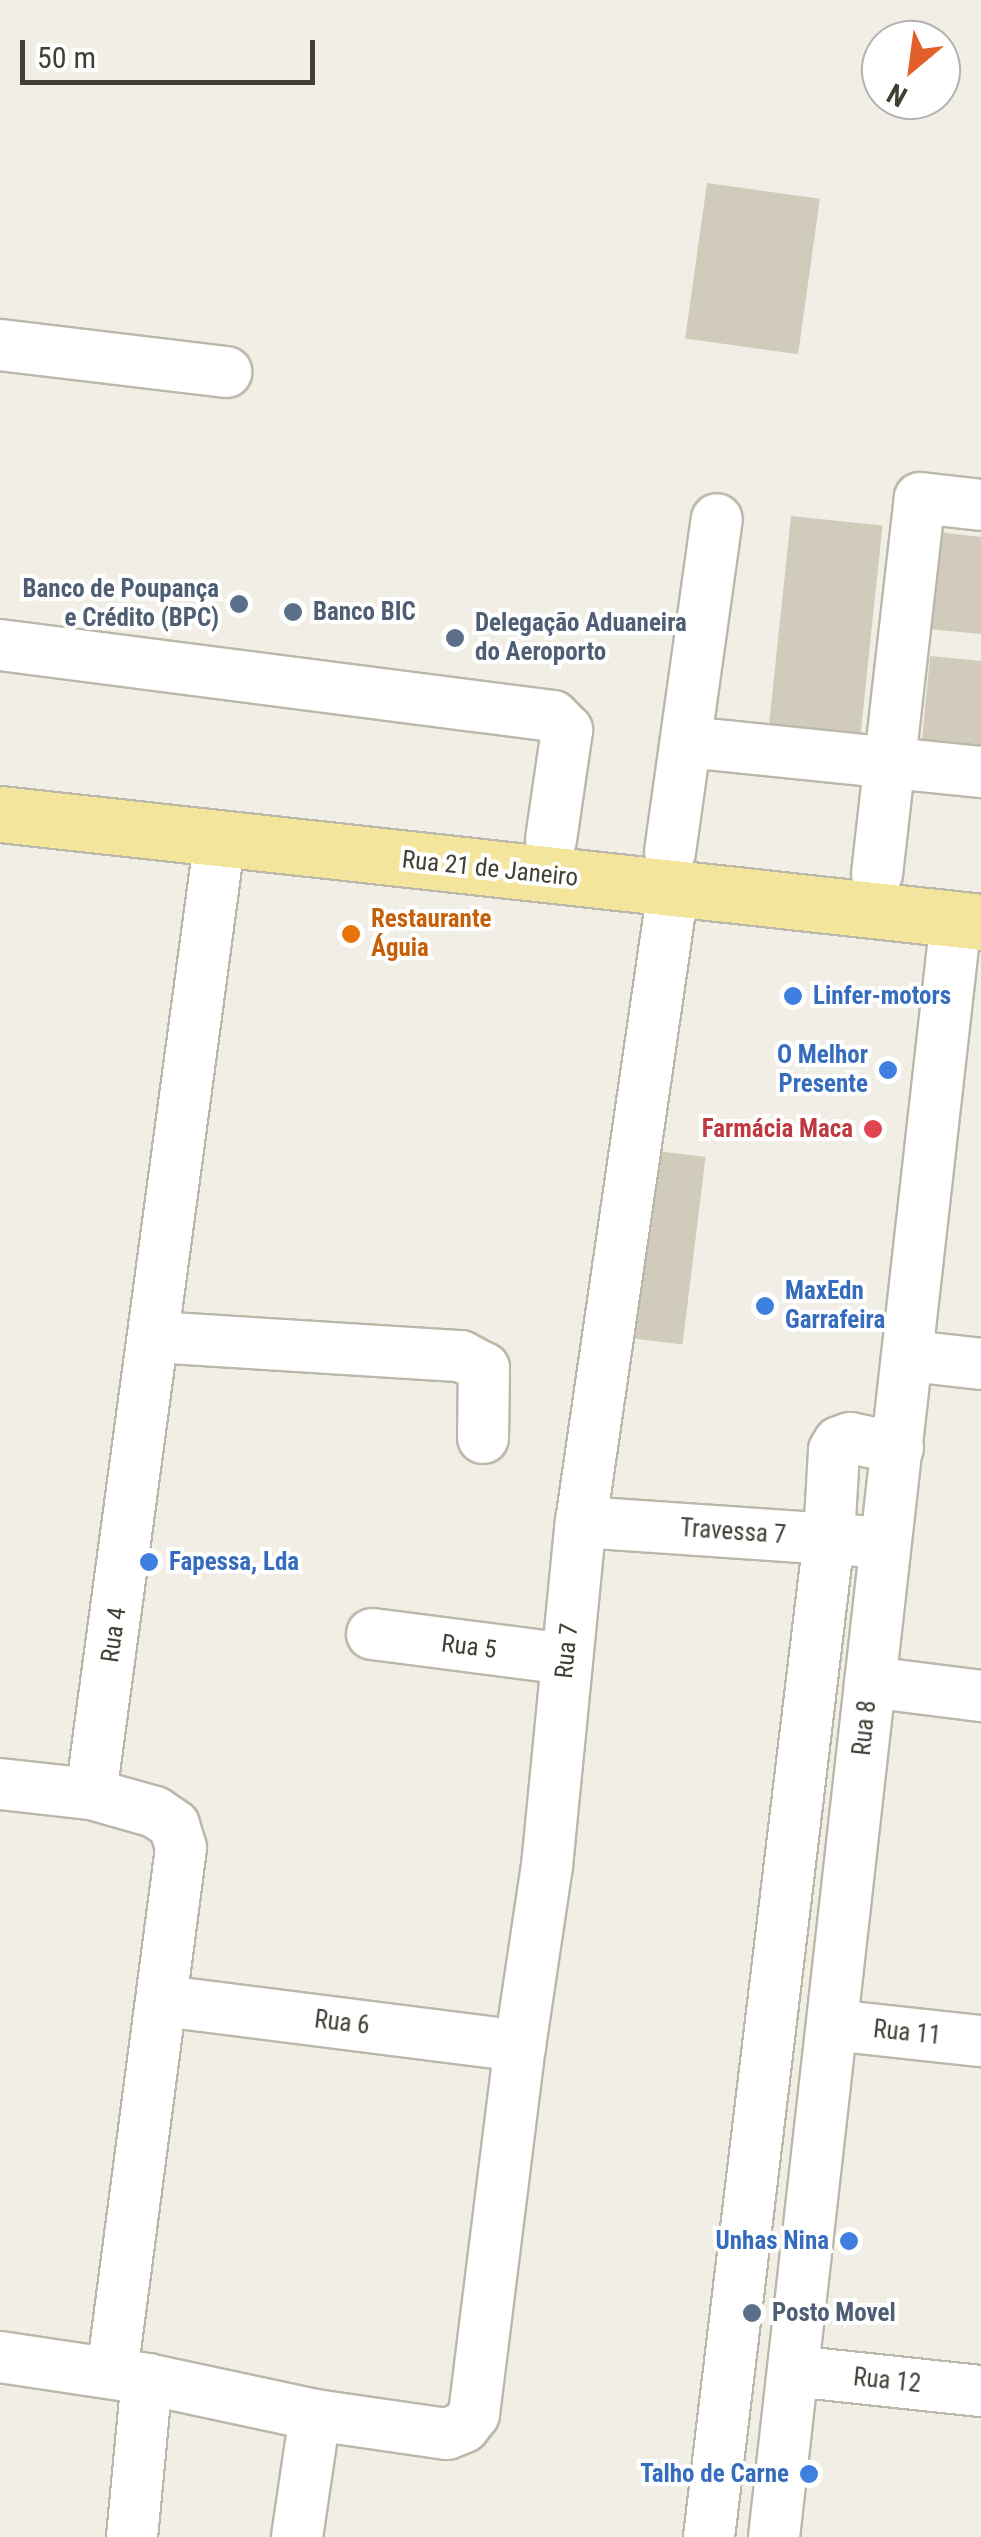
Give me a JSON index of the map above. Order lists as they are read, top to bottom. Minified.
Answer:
{"streets":{"main road":["Rua 21 de Janeiro"],"street":["Travessa 7","Rua 4","Rua 5","Rua 7","Rua 8","Rua 6","Rua 11","Rua 12"]},"crossings":[["Rua 21 de Janeiro","Rua 4"],["Rua 21 de Janeiro","Rua 7"],["Rua 21 de Janeiro","Rua 8"],["Travessa 7","Rua 7"],["Travessa 7","Rua 8"],["Rua 5","Rua 7"],["Rua 7","Rua 6"],["Rua 8","Rua 11"],["Rua 8","Rua 12"]],"places":["Banco de Poupança e Crédito (BPC)","Banco BIC","Delegação Aduaneira do Aeroporto","Restaurante Águia","Linfer-motors","O Melhor Presente","Farmácia Maca","MaxEdn Garrafeira","Fapessa, Lda","Unhas Nina","Posto Movel","Talho de Carne"],"scale_bar":"50 m","north":"bottom left"}
